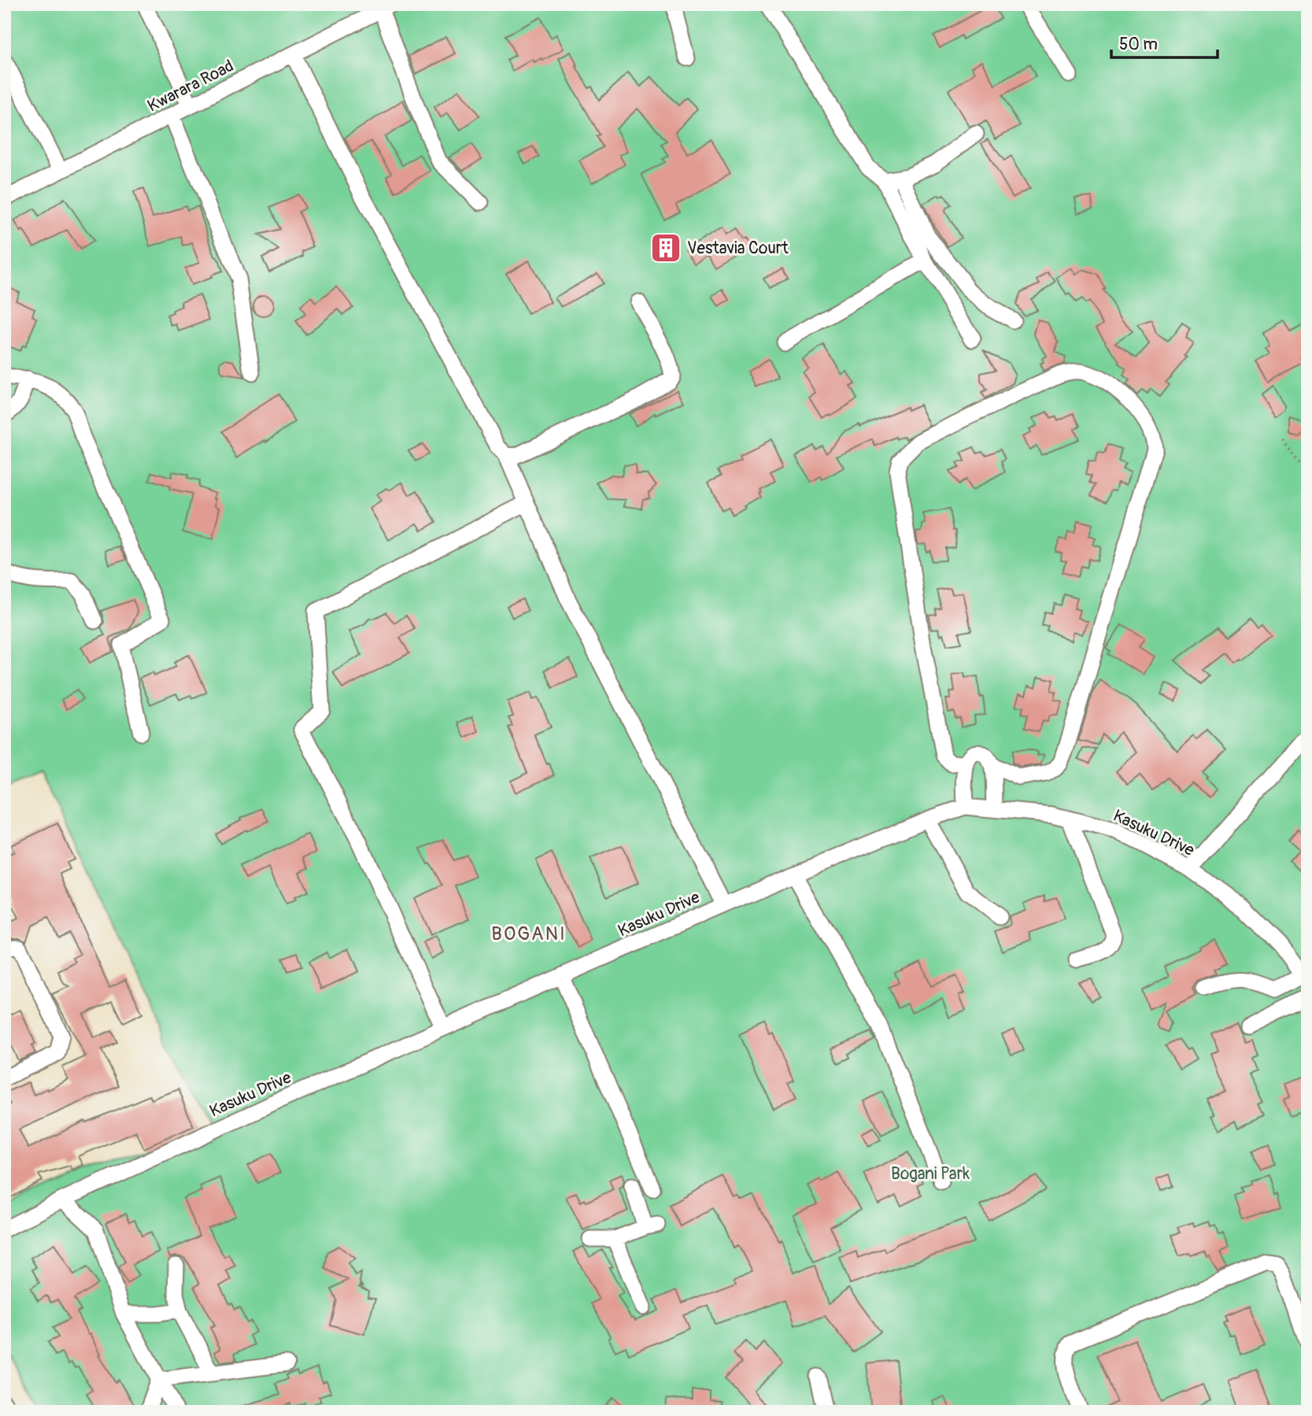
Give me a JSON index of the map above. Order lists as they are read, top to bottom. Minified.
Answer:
{"streets":{"street":["Kwarara Road","Kasuku Drive"]},"districts":["BOGANI"],"parks":["Bogani Park"],"places":{"building":["Vestavia Court"]},"scale_bar":"50 m"}
